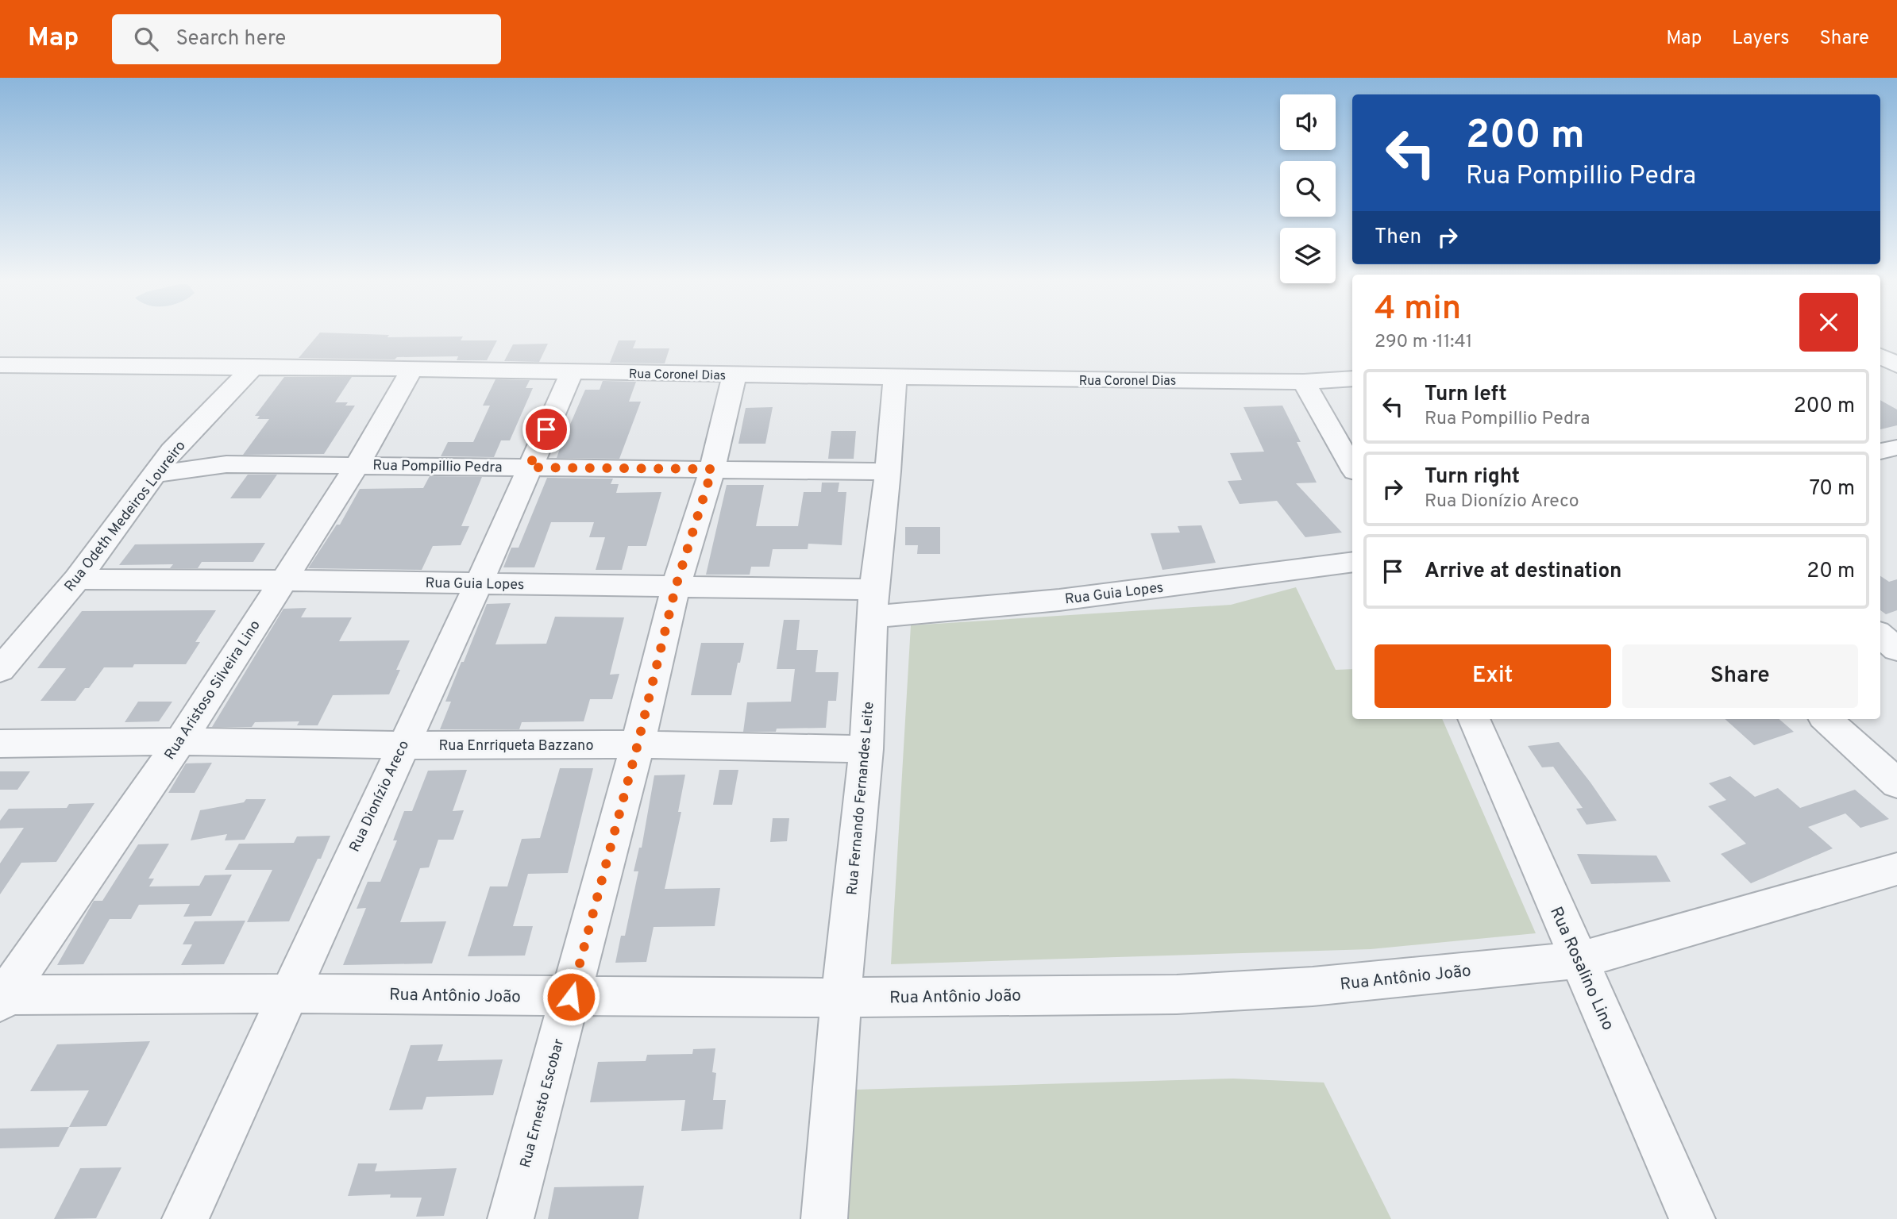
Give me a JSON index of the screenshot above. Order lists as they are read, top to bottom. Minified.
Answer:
{"streets":{"street":["Rua Coronel Dias","Rua Pompillio Pedra","Rua Odeth Medeiros Loureiro","Rua Guia Lopes","Rua Aristoso Silveira Lino","Rua Enrriqueta Bazzano","Rua Dionízio Areco","Rua Fernando Fernandes Leite","Rua Rosalino Lino","Rua Antônio João","Rua Ernesto Escobar"]},"crossings":[["Rua Coronel Dias","Rua Odeth Medeiros Loureiro"],["Rua Coronel Dias","Rua Aristoso Silveira Lino"],["Rua Coronel Dias","Rua Dionízio Areco"],["Rua Coronel Dias","Rua Fernando Fernandes Leite"],["Rua Coronel Dias","Rua Ernesto Escobar"],["Rua Pompillio Pedra","Rua Odeth Medeiros Loureiro"],["Rua Pompillio Pedra","Rua Aristoso Silveira Lino"],["Rua Pompillio Pedra","Rua Dionízio Areco"],["Rua Pompillio Pedra","Rua Fernando Fernandes Leite"],["Rua Pompillio Pedra","Rua Ernesto Escobar"],["Rua Odeth Medeiros Loureiro","Rua Guia Lopes"],["Rua Guia Lopes","Rua Aristoso Silveira Lino"],["Rua Guia Lopes","Rua Dionízio Areco"],["Rua Guia Lopes","Rua Fernando Fernandes Leite"],["Rua Guia Lopes","Rua Ernesto Escobar"],["Rua Aristoso Silveira Lino","Rua Enrriqueta Bazzano"],["Rua Aristoso Silveira Lino","Rua Antônio João"],["Rua Enrriqueta Bazzano","Rua Dionízio Areco"],["Rua Enrriqueta Bazzano","Rua Fernando Fernandes Leite"],["Rua Enrriqueta Bazzano","Rua Ernesto Escobar"],["Rua Dionízio Areco","Rua Antônio João"],["Rua Fernando Fernandes Leite","Rua Antônio João"],["Rua Rosalino Lino","Rua Antônio João"],["Rua Antônio João","Rua Ernesto Escobar"]],"page":{"header":"Map","search":"Search here","nav":["Map","Layers","Share"],"turn":["200 m","Rua Pompillio Pedra"],"then":"Then","heading":["4 min","290 m · 11:41"],"list":[{"name":"Turn left","note":"Rua Pompillio Pedra","value":"200 m"},{"name":"Turn right","note":"Rua Dionízio Areco","value":"70 m"},{"name":"Arrive at destination","value":"20 m"}],"buttons":["Exit","Share"]}}
